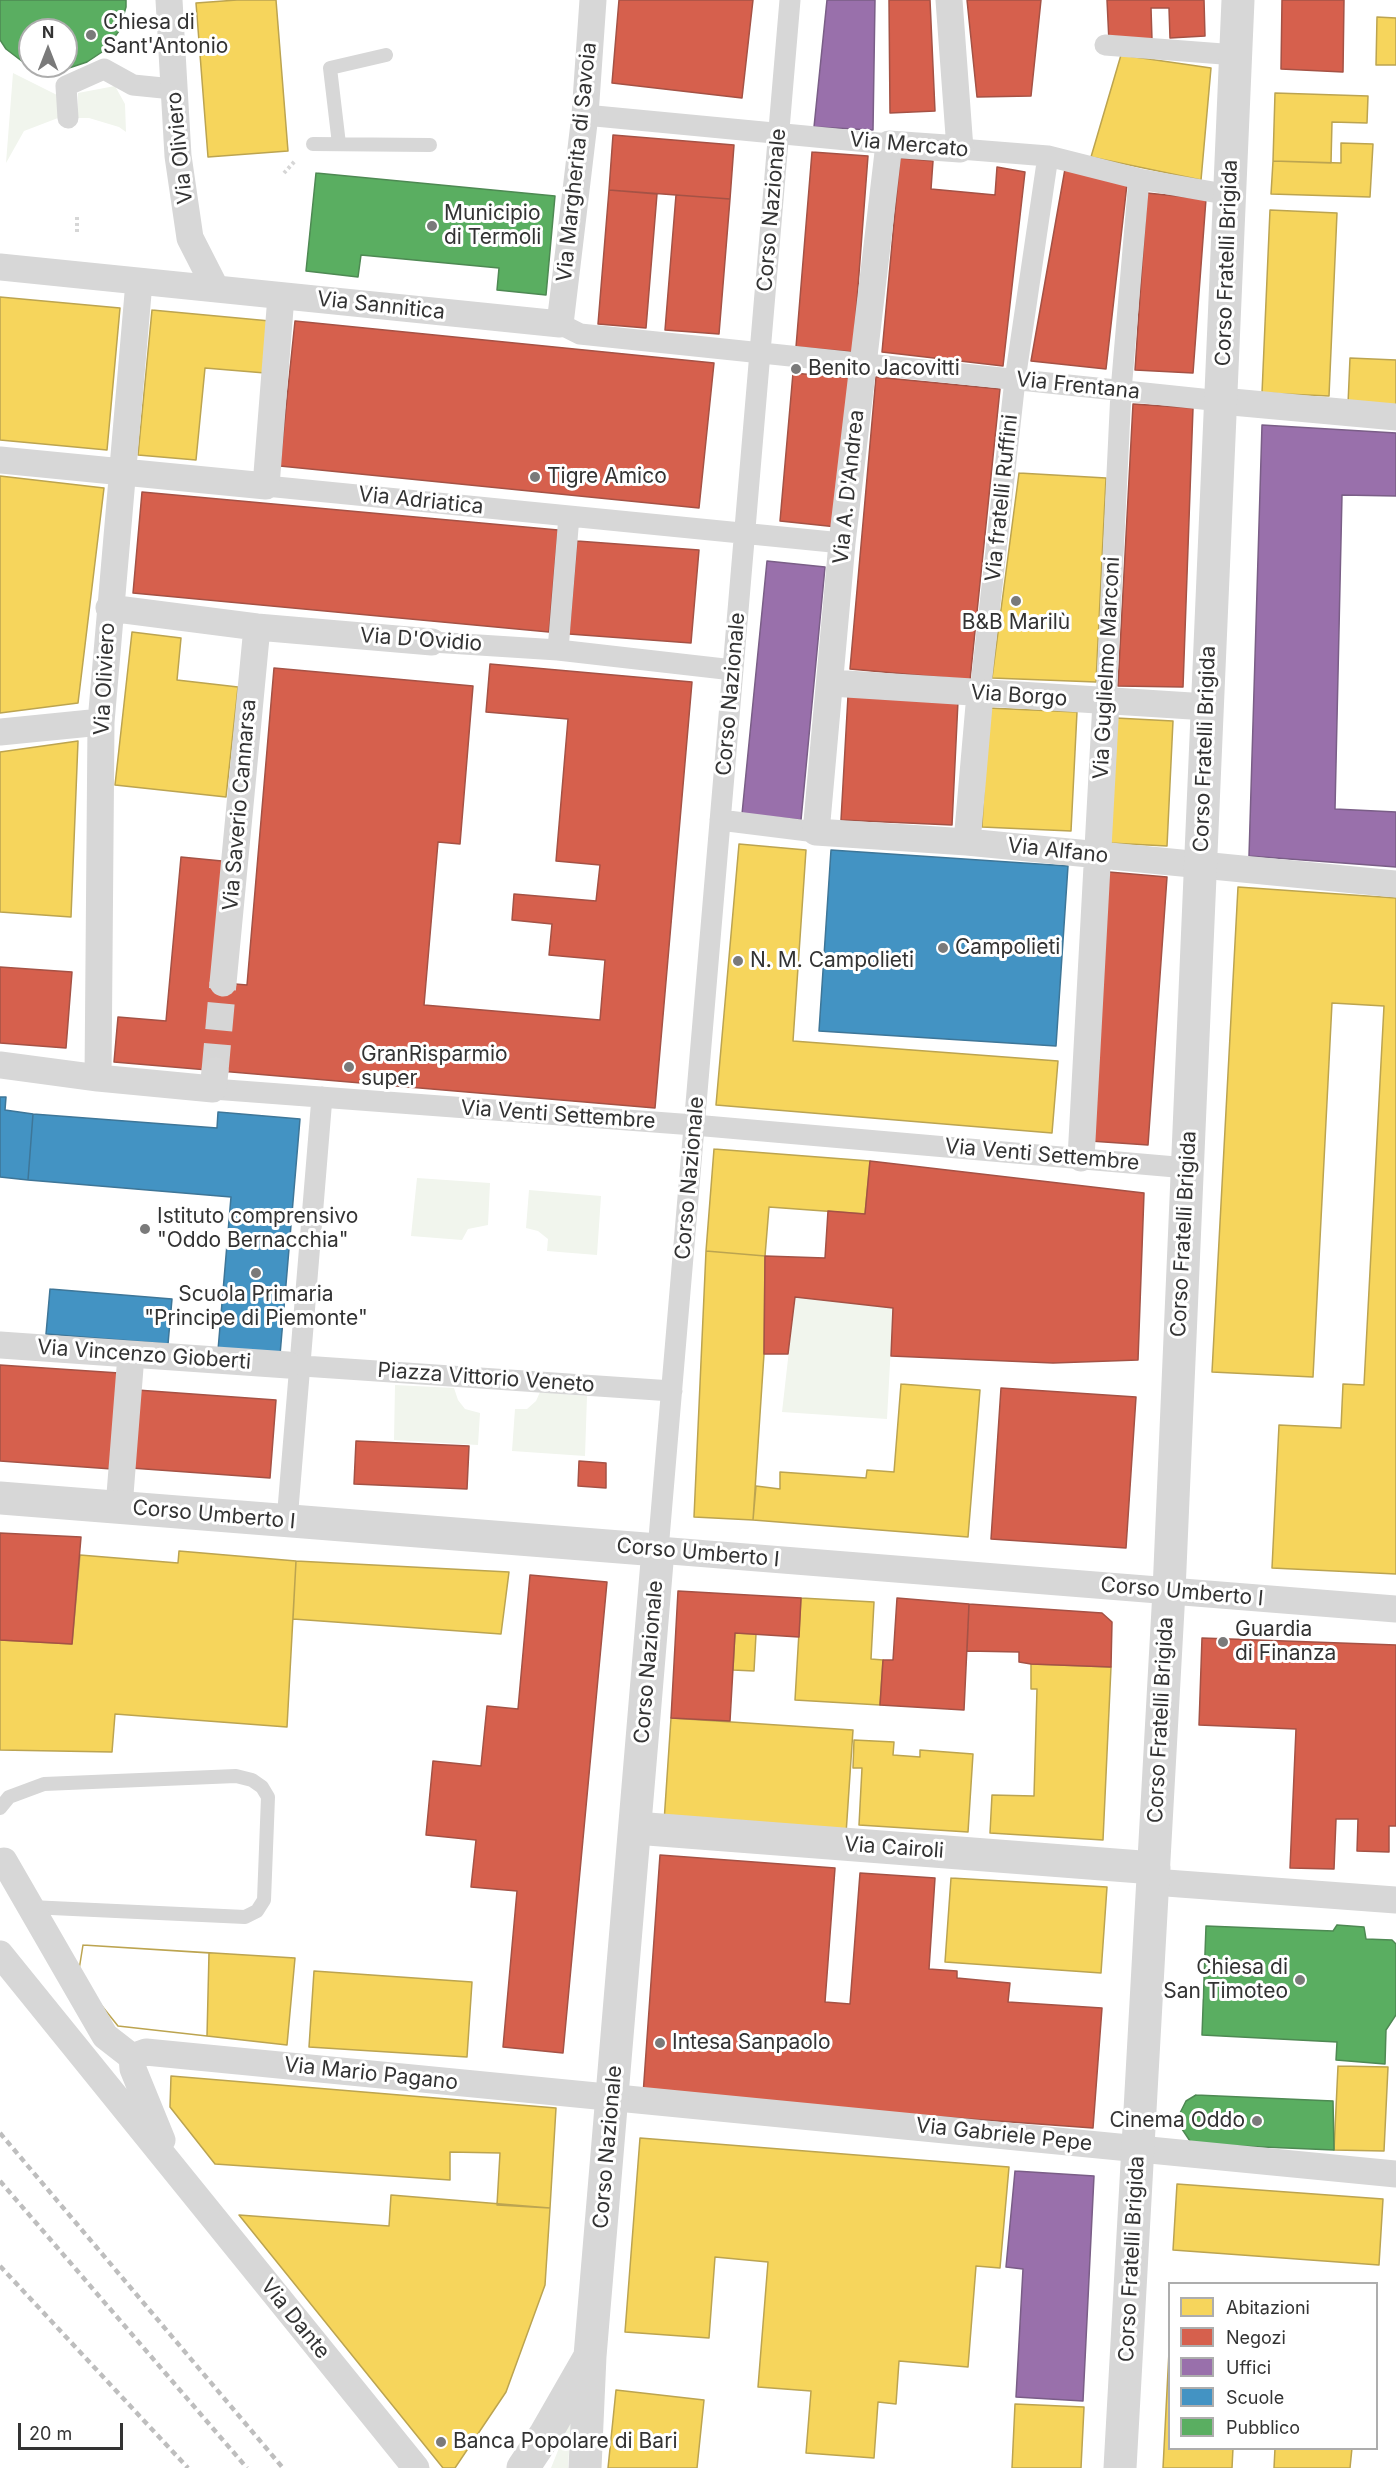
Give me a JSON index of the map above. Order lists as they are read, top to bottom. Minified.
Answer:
{"streets":{"street":["Via Mercato","Via Oliviero","Via Margherita di Savoia","Corso Nazionale","Corso Fratelli Brigida","Via Sannitica","Via Frentana","Via A. D'Andrea","Via fratelli Ruffini","Via Adriatica","Via D'Ovidio","Via Guglielmo Marconi","Via Borgo","Via Saverio Cannarsa","Via Alfano","Via Venti Settembre","Via Vincenzo Gioberti","Piazza Vittorio Veneto","Corso Umberto I","Via Cairoli","Via Mario Pagano","Via Gabriele Pepe","Via Dante"]},"crossings":[["Via Mercato","Via Margherita di Savoia"],["Via Mercato","Corso Nazionale"],["Via Mercato","Corso Fratelli Brigida"],["Via Mercato","Via A. D'Andrea"],["Via Mercato","Via fratelli Ruffini"],["Via Mercato","Via Guglielmo Marconi"],["Via Oliviero","Via Sannitica"],["Via Oliviero","Via Adriatica"],["Via Oliviero","Via D'Ovidio"],["Via Oliviero","Via Venti Settembre"],["Via Margherita di Savoia","Via Sannitica"],["Corso Nazionale","Via Sannitica"],["Corso Nazionale","Via Frentana"],["Corso Nazionale","Via Adriatica"],["Corso Nazionale","Via D'Ovidio"],["Corso Nazionale","Via Alfano"],["Corso Nazionale","Via Venti Settembre"],["Corso Nazionale","Piazza Vittorio Veneto"],["Corso Nazionale","Corso Umberto I"],["Corso Nazionale","Via Cairoli"],["Corso Nazionale","Via Mario Pagano"],["Corso Nazionale","Via Gabriele Pepe"],["Corso Fratelli Brigida","Via Frentana"],["Corso Fratelli Brigida","Via Borgo"],["Corso Fratelli Brigida","Via Alfano"],["Corso Fratelli Brigida","Via Venti Settembre"],["Corso Fratelli Brigida","Corso Umberto I"],["Corso Fratelli Brigida","Via Cairoli"],["Corso Fratelli Brigida","Via Gabriele Pepe"],["Via Sannitica","Via Frentana"],["Via Frentana","Via A. D'Andrea"],["Via Frentana","Via fratelli Ruffini"],["Via Frentana","Via Guglielmo Marconi"],["Via A. D'Andrea","Via Adriatica"],["Via A. D'Andrea","Via Borgo"],["Via A. D'Andrea","Via Alfano"],["Via fratelli Ruffini","Via Borgo"],["Via fratelli Ruffini","Via Alfano"],["Via D'Ovidio","Via Saverio Cannarsa"],["Via Guglielmo Marconi","Via Borgo"],["Via Guglielmo Marconi","Via Alfano"],["Via Guglielmo Marconi","Via Venti Settembre"],["Via Vincenzo Gioberti","Piazza Vittorio Veneto"],["Via Mario Pagano","Via Gabriele Pepe"],["Via Mario Pagano","Via Dante"]],"places":["Chiesa di Sant'Antonio","Municipio di Termoli","Benito Jacovitti","Tigre Amico","B&B Marilù","Campolieti","N. M. Campolieti","GranRisparmio super","Istituto comprensivo \"Oddo Bernacchia\"","Scuola Primaria \"Principe di Piemonte\"","Guardia di Finanza","Chiesa di San Timoteo","Intesa Sanpaolo","Cinema Oddo","Banca Popolare di Bari"],"legend":["Abitazioni","Negozi","Uffici","Scuole","Pubblico"],"scale_bar":"20 m","north":"top"}
